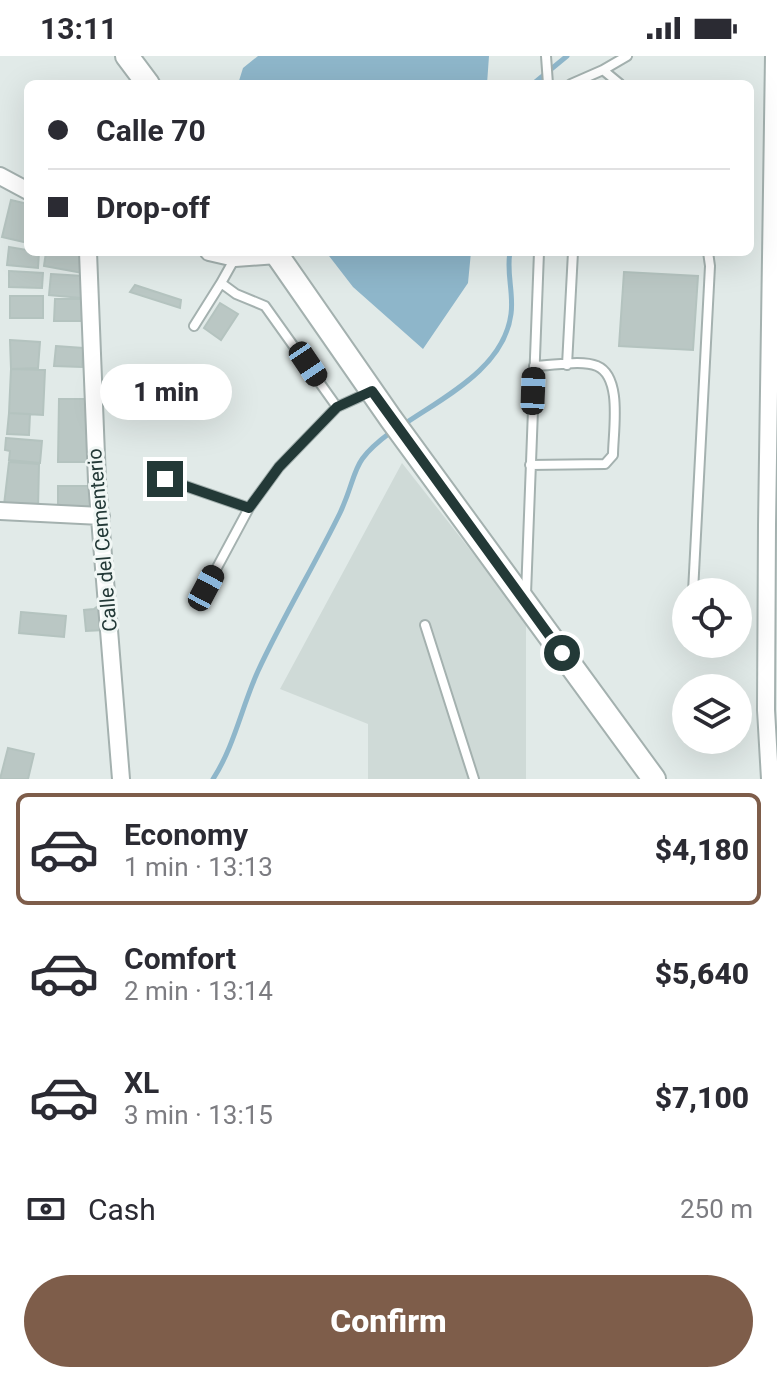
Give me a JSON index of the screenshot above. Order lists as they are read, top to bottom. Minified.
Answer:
{"streets":{"street":["Calle del Cementerio"]},"page":{"status":"13:11","banner":["Calle 70","Drop-off"],"bubble":"1 min","list":[{"name":"Economy","note":"1 min · 13:13","value":"$4,180"},{"name":"Comfort","note":"2 min · 13:14","value":"$5,640"},{"name":"XL","note":"3 min · 13:15","value":"$7,100"}],"pay":["Cash","250 m"],"buttons":"Confirm"}}
